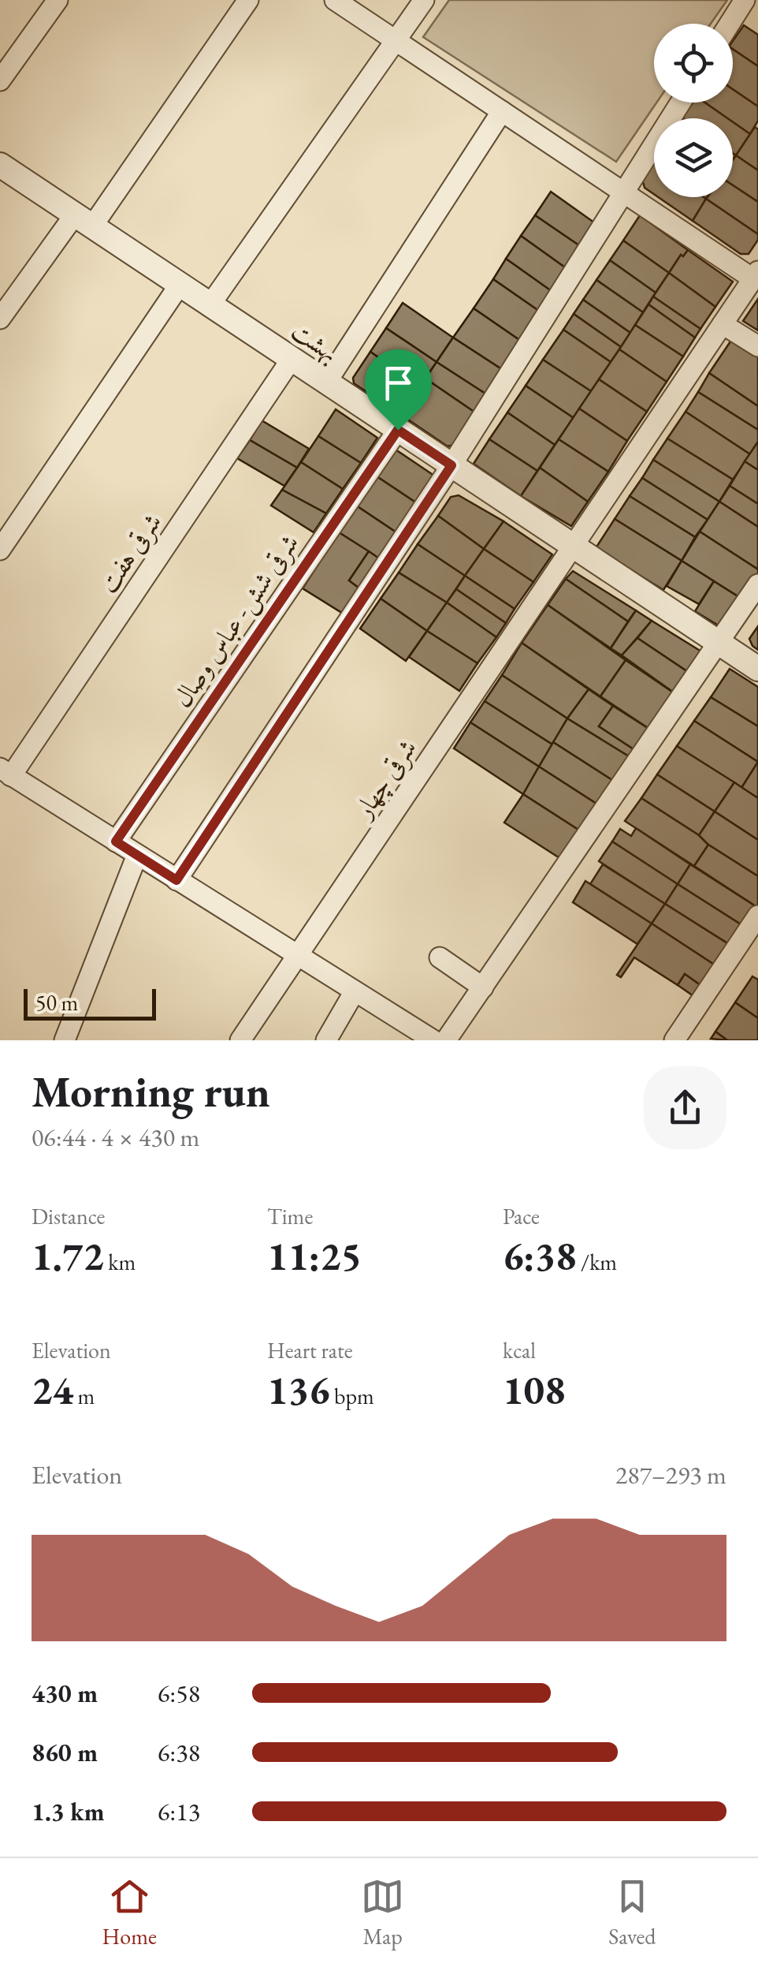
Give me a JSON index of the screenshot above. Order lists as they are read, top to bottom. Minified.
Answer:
{"streets":{"street":["بهشت","شرقی هفت","شرقی شش- عباس وصال","شرقی چهار"]},"crossings":[["بهشت","شرقی هفت"],["بهشت","شرقی شش- عباس وصال"],["بهشت","شرقی چهار"]],"scale_bar":"50 m","page":{"scale":"50 m","heading":["Morning run","06:44 · 4 × 430 m"],"stats":[["Distance","1.72 km"],["Time","11:25"],["Pace","6:38 /km"],["Elevation","24 m"],["Heart rate","136 bpm"],["kcal","108"]],"chart":["Elevation","287–293 m"],"list":[{"name":"430 m","note":"6:58"},{"name":"860 m","note":"6:38"},{"name":"1.3 km","note":"6:13"}],"tabs":["Home","Map","Saved"]}}
